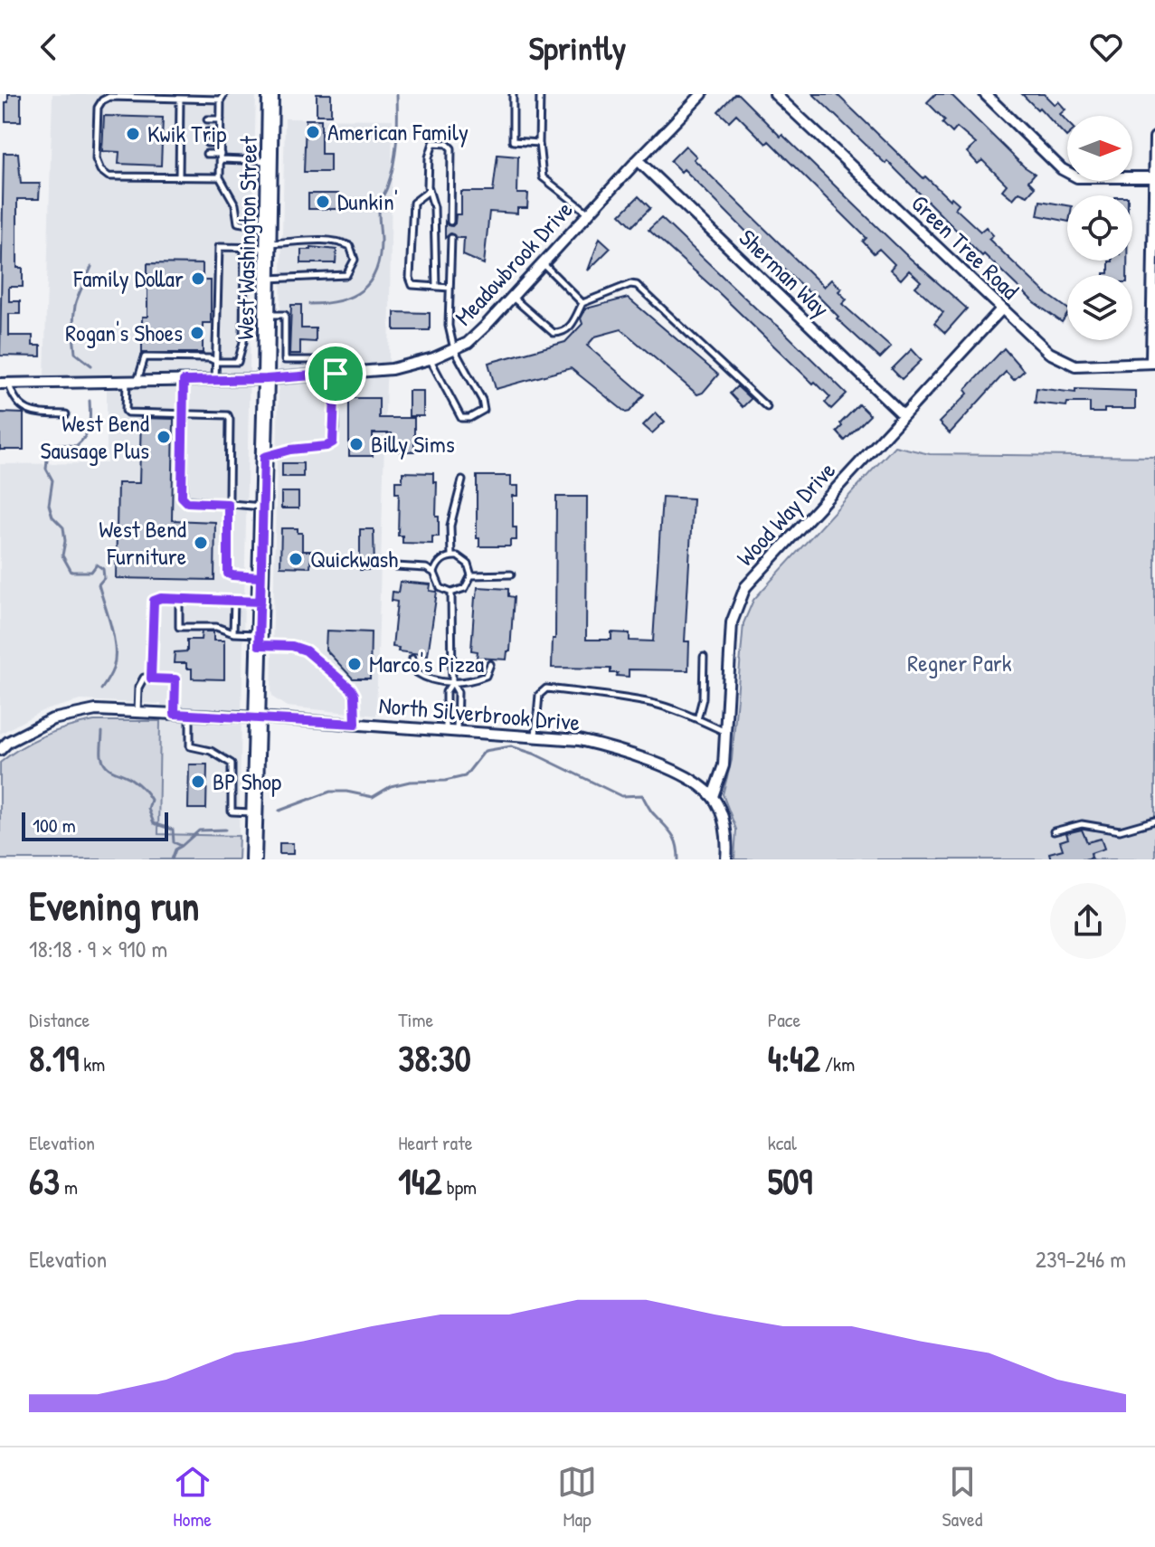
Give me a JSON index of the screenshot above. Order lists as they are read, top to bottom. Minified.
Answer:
{"streets":{"main road":["West Washington Street"],"street":["Green Tree Road","Meadowbrook Drive","Sherman Way","Wood Way Drive","North Silverbrook Drive"]},"crossings":[["West Washington Street","Meadowbrook Drive"],["West Washington Street","North Silverbrook Drive"],["Green Tree Road","Wood Way Drive"],["Meadowbrook Drive","Sherman Way"],["Sherman Way","Wood Way Drive"],["Wood Way Drive","North Silverbrook Drive"]],"parks":["Regner Park"],"places":["American Family","Kwik Trip","Dunkin'","Family Dollar","Rogan's Shoes","West Bend Sausage Plus","Billy Sims","West Bend Furniture","Quickwash","Marco's Pizza","BP Shop"],"scale_bar":"100 m","north":"right","page":{"header":"Sprintly","scale":"100 m","heading":["Evening run","18:18 · 9 × 910 m"],"stats":[["Distance","8.19 km"],["Time","38:30"],["Pace","4:42 /km"],["Elevation","63 m"],["Heart rate","142 bpm"],["kcal","509"]],"chart":["Elevation","239–246 m"],"tabs":["Home","Map","Saved"]}}
